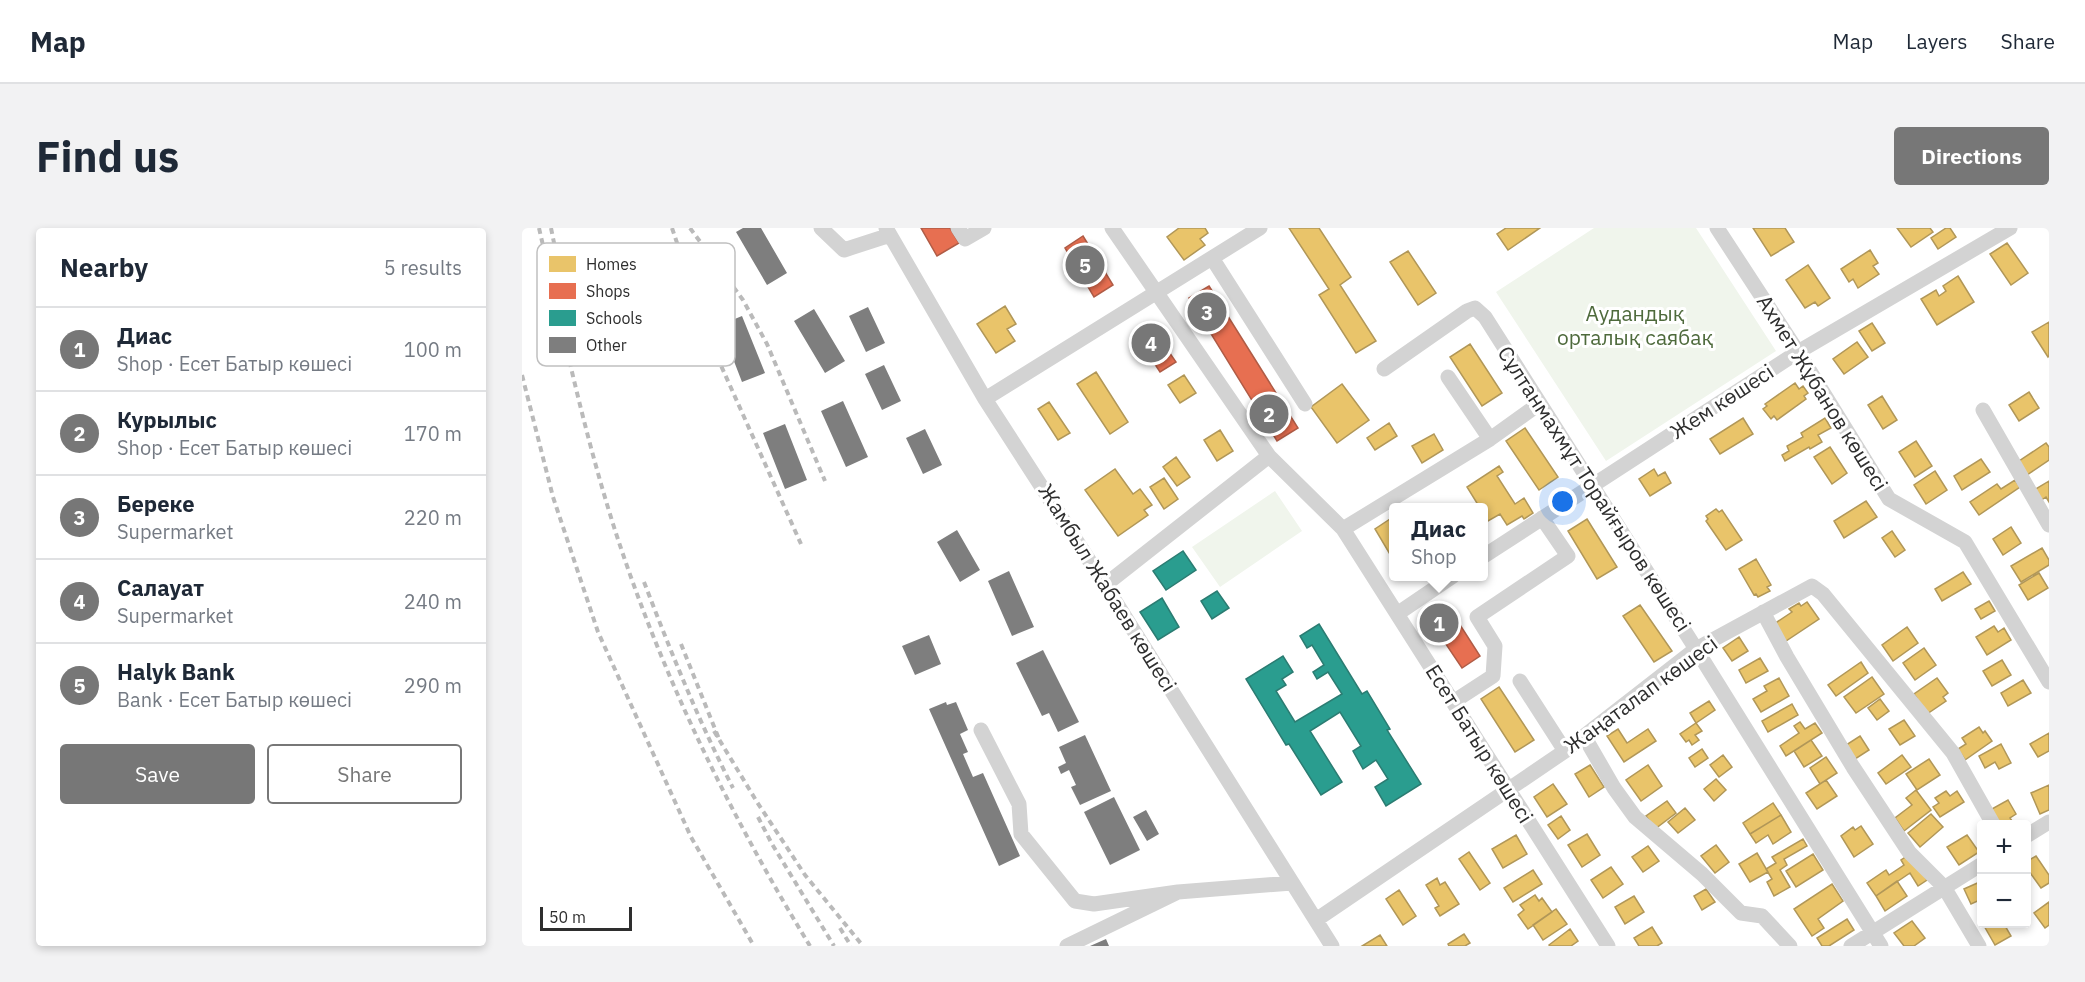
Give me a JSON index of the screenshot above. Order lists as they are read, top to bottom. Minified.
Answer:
{"streets":{"street":["Ахмет Жұбанов көшесі","Жем көшесі","Сұлтанмахмұт Торайғыров көшесі","Жамбыл Жабаев көшесі","Жаңаталап көшесі","Есет Батыр көшесі"]},"crossings":[["Ахмет Жұбанов көшесі","Жем көшесі"],["Жем көшесі","Сұлтанмахмұт Торайғыров көшесі"],["Сұлтанмахмұт Торайғыров көшесі","Жаңаталап көшесі"],["Жамбыл Жабаев көшесі","Жаңаталап көшесі"],["Жаңаталап көшесі","Есет Батыр көшесі"]],"parks":["Аудандық орталық саябақ"],"legend":["Homes","Shops","Schools","Other"],"scale_bar":"50 m","page":{"header":"Map","nav":["Map","Layers","Share"],"buttons":["Directions",["Save","Share"]],"title":"Find us","heading":["Nearby","5 results"],"pins":["5","3","4","2","1"],"list":[{"mark":"1","name":"Диас","note":"Shop · Есет Батыр көшесі","value":"100 m"},{"mark":"2","name":"Курылыс","note":"Shop · Есет Батыр көшесі","value":"170 m"},{"mark":"3","name":"Береке","note":"Supermarket","value":"220 m"},{"mark":"4","name":"Салауат","note":"Supermarket","value":"240 m"},{"mark":"5","name":"Halyk Bank","note":"Bank · Есет Батыр көшесі","value":"290 m"}],"popup":["Диас","Shop"],"map_buttons":["+","−"],"scale":"50 m"}}
